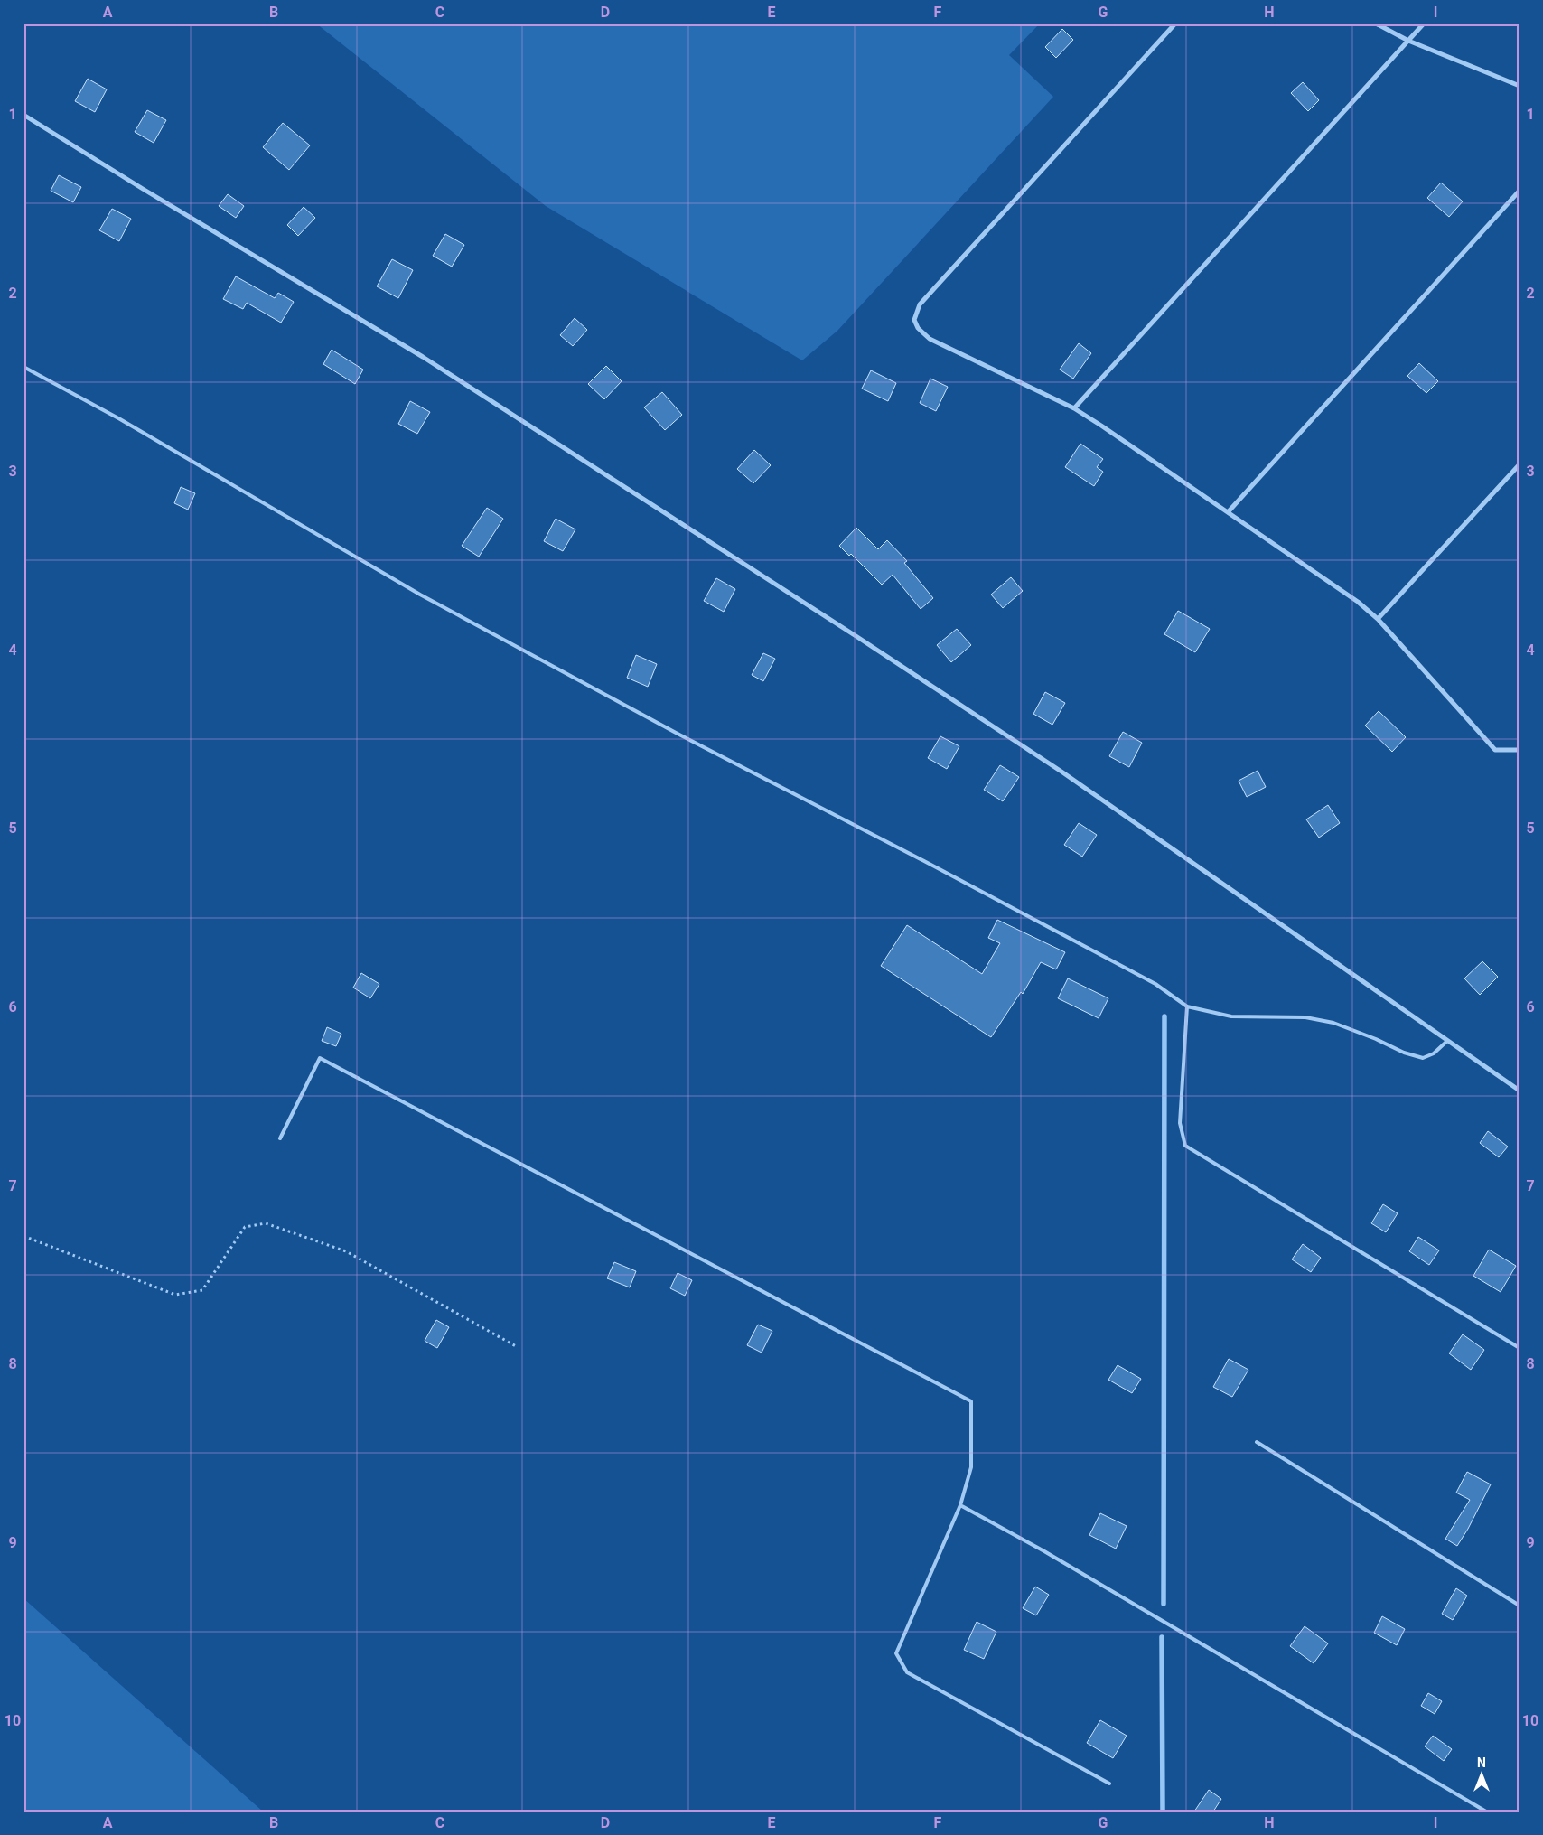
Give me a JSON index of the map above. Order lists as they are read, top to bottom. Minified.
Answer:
{"north":"top","grid":{"columns":["A","B","C","D","E","F","G","H","I"],"rows":["1","2","3","4","5","6","7","8","9","10"]}}
